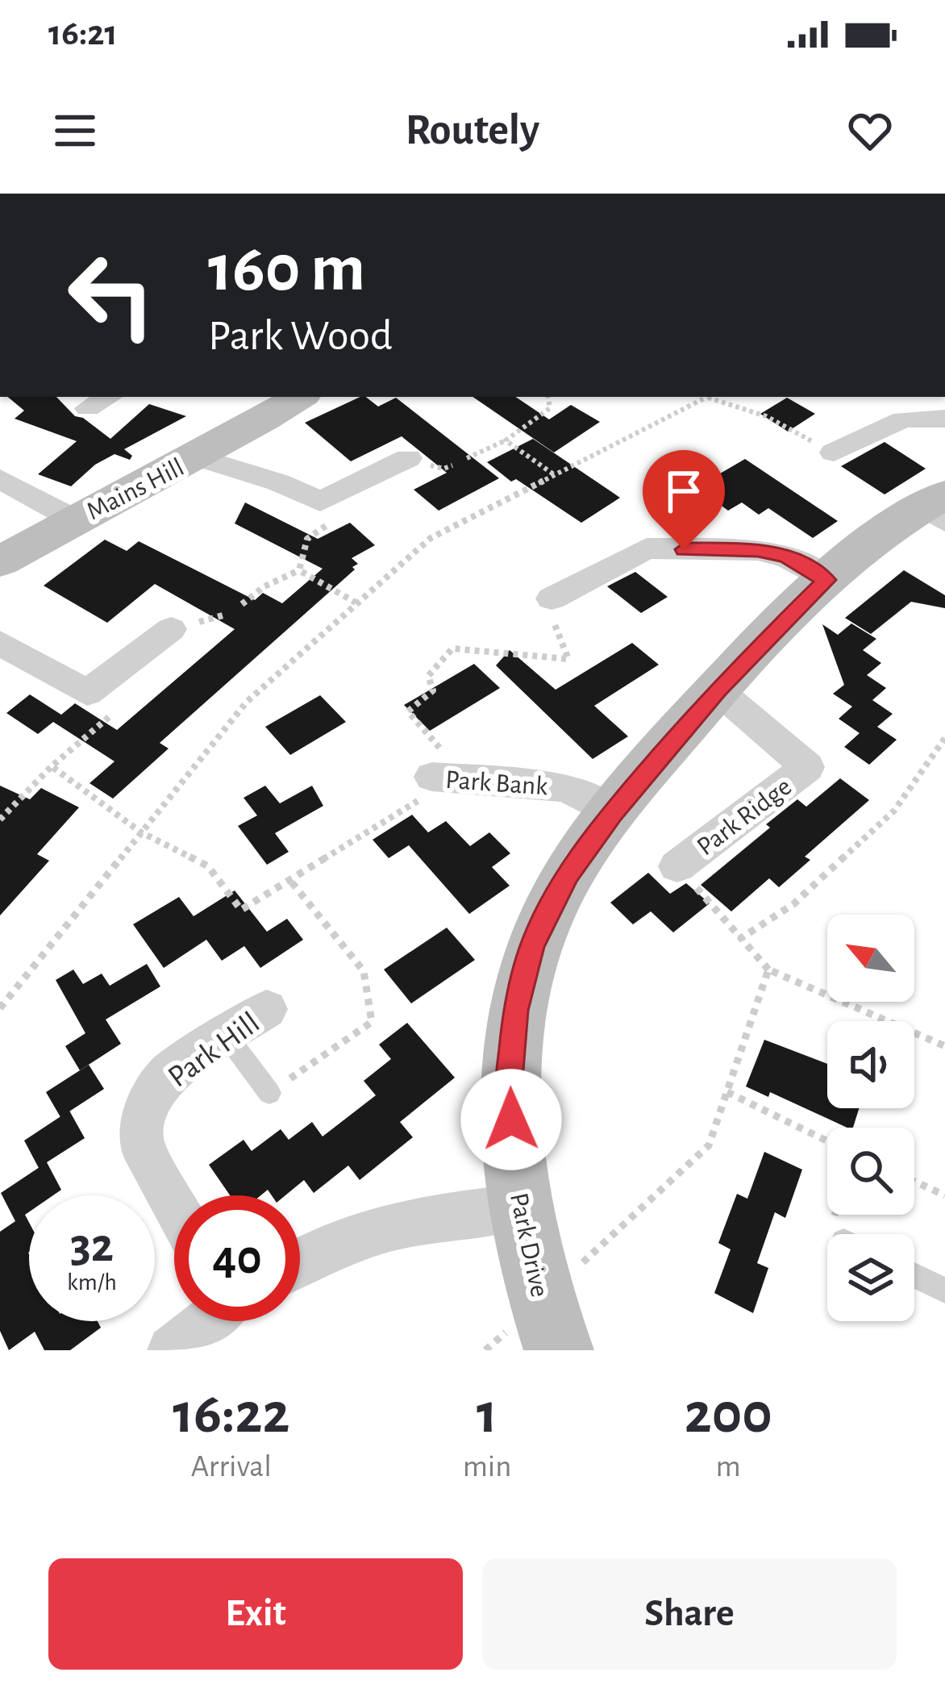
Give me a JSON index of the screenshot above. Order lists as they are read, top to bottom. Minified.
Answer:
{"streets":{"street":["Mains Hill","Park Bank","Park Ridge","Park Hill","Park Drive"]},"crossings":[["Park Bank","Park Drive"],["Park Ridge","Park Drive"]],"north":"top left","page":{"status":"16:21","header":"Routely","turn":["160 m","Park Wood"],"speed":"32 km/h","limit":"40","eta":["16:22","Arrival","1","min","200","m"],"buttons":["Exit","Share"]}}
